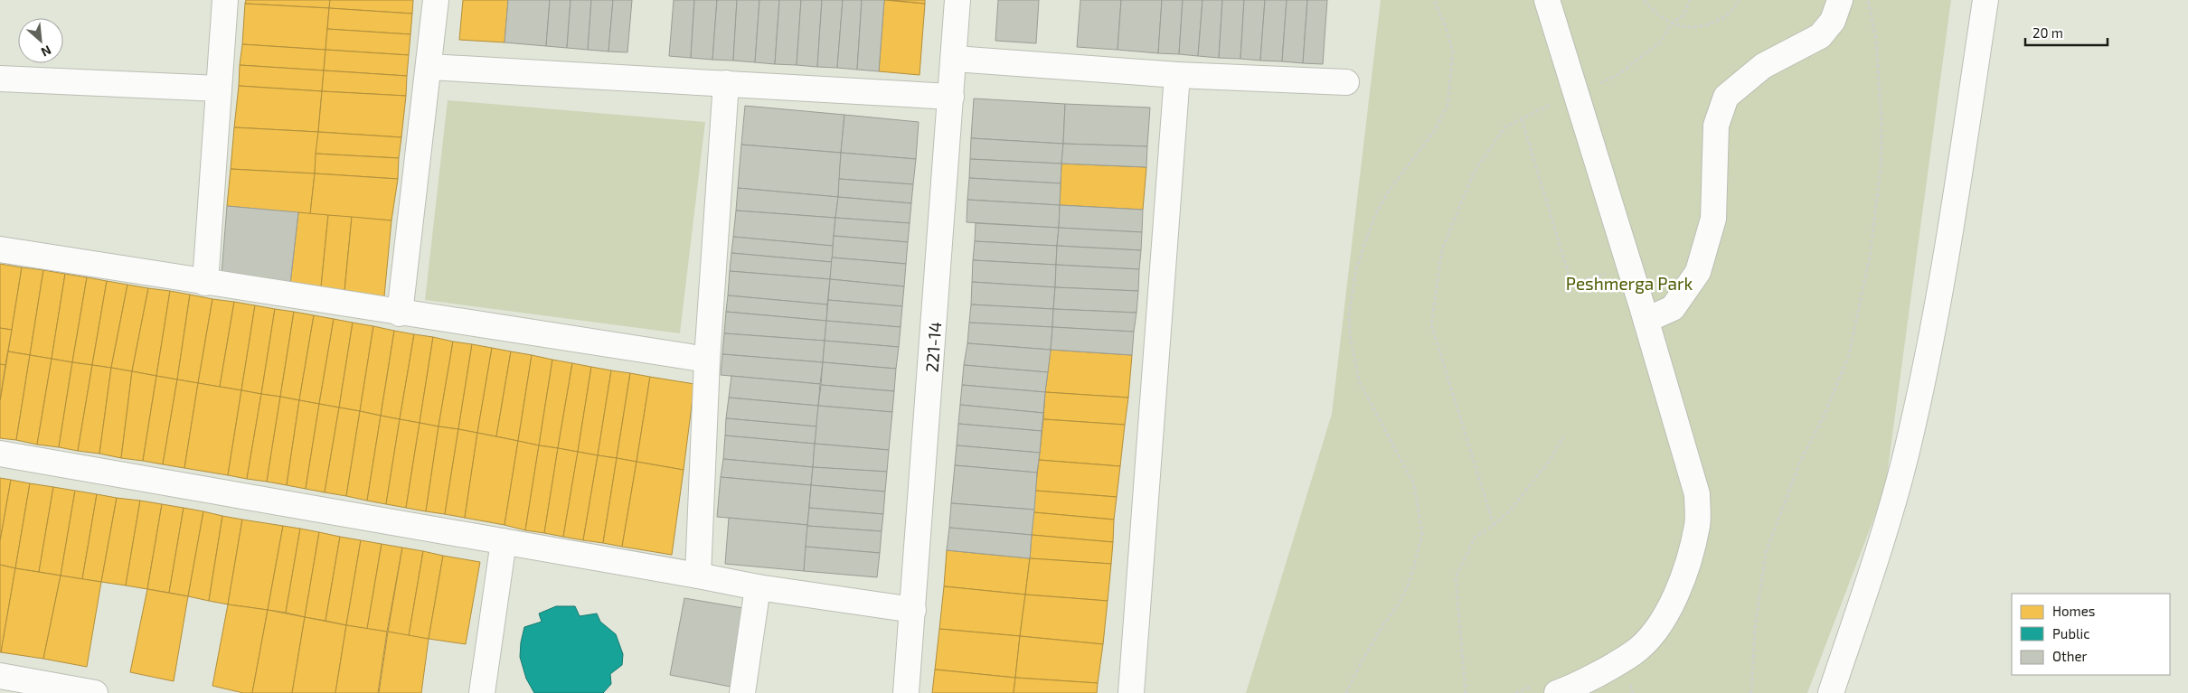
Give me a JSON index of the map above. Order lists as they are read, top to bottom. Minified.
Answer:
{"streets":{"street":["221-14"]},"parks":["Peshmerga Park"],"legend":["Homes","Public","Other"],"scale_bar":"20 m","north":"bottom right"}
